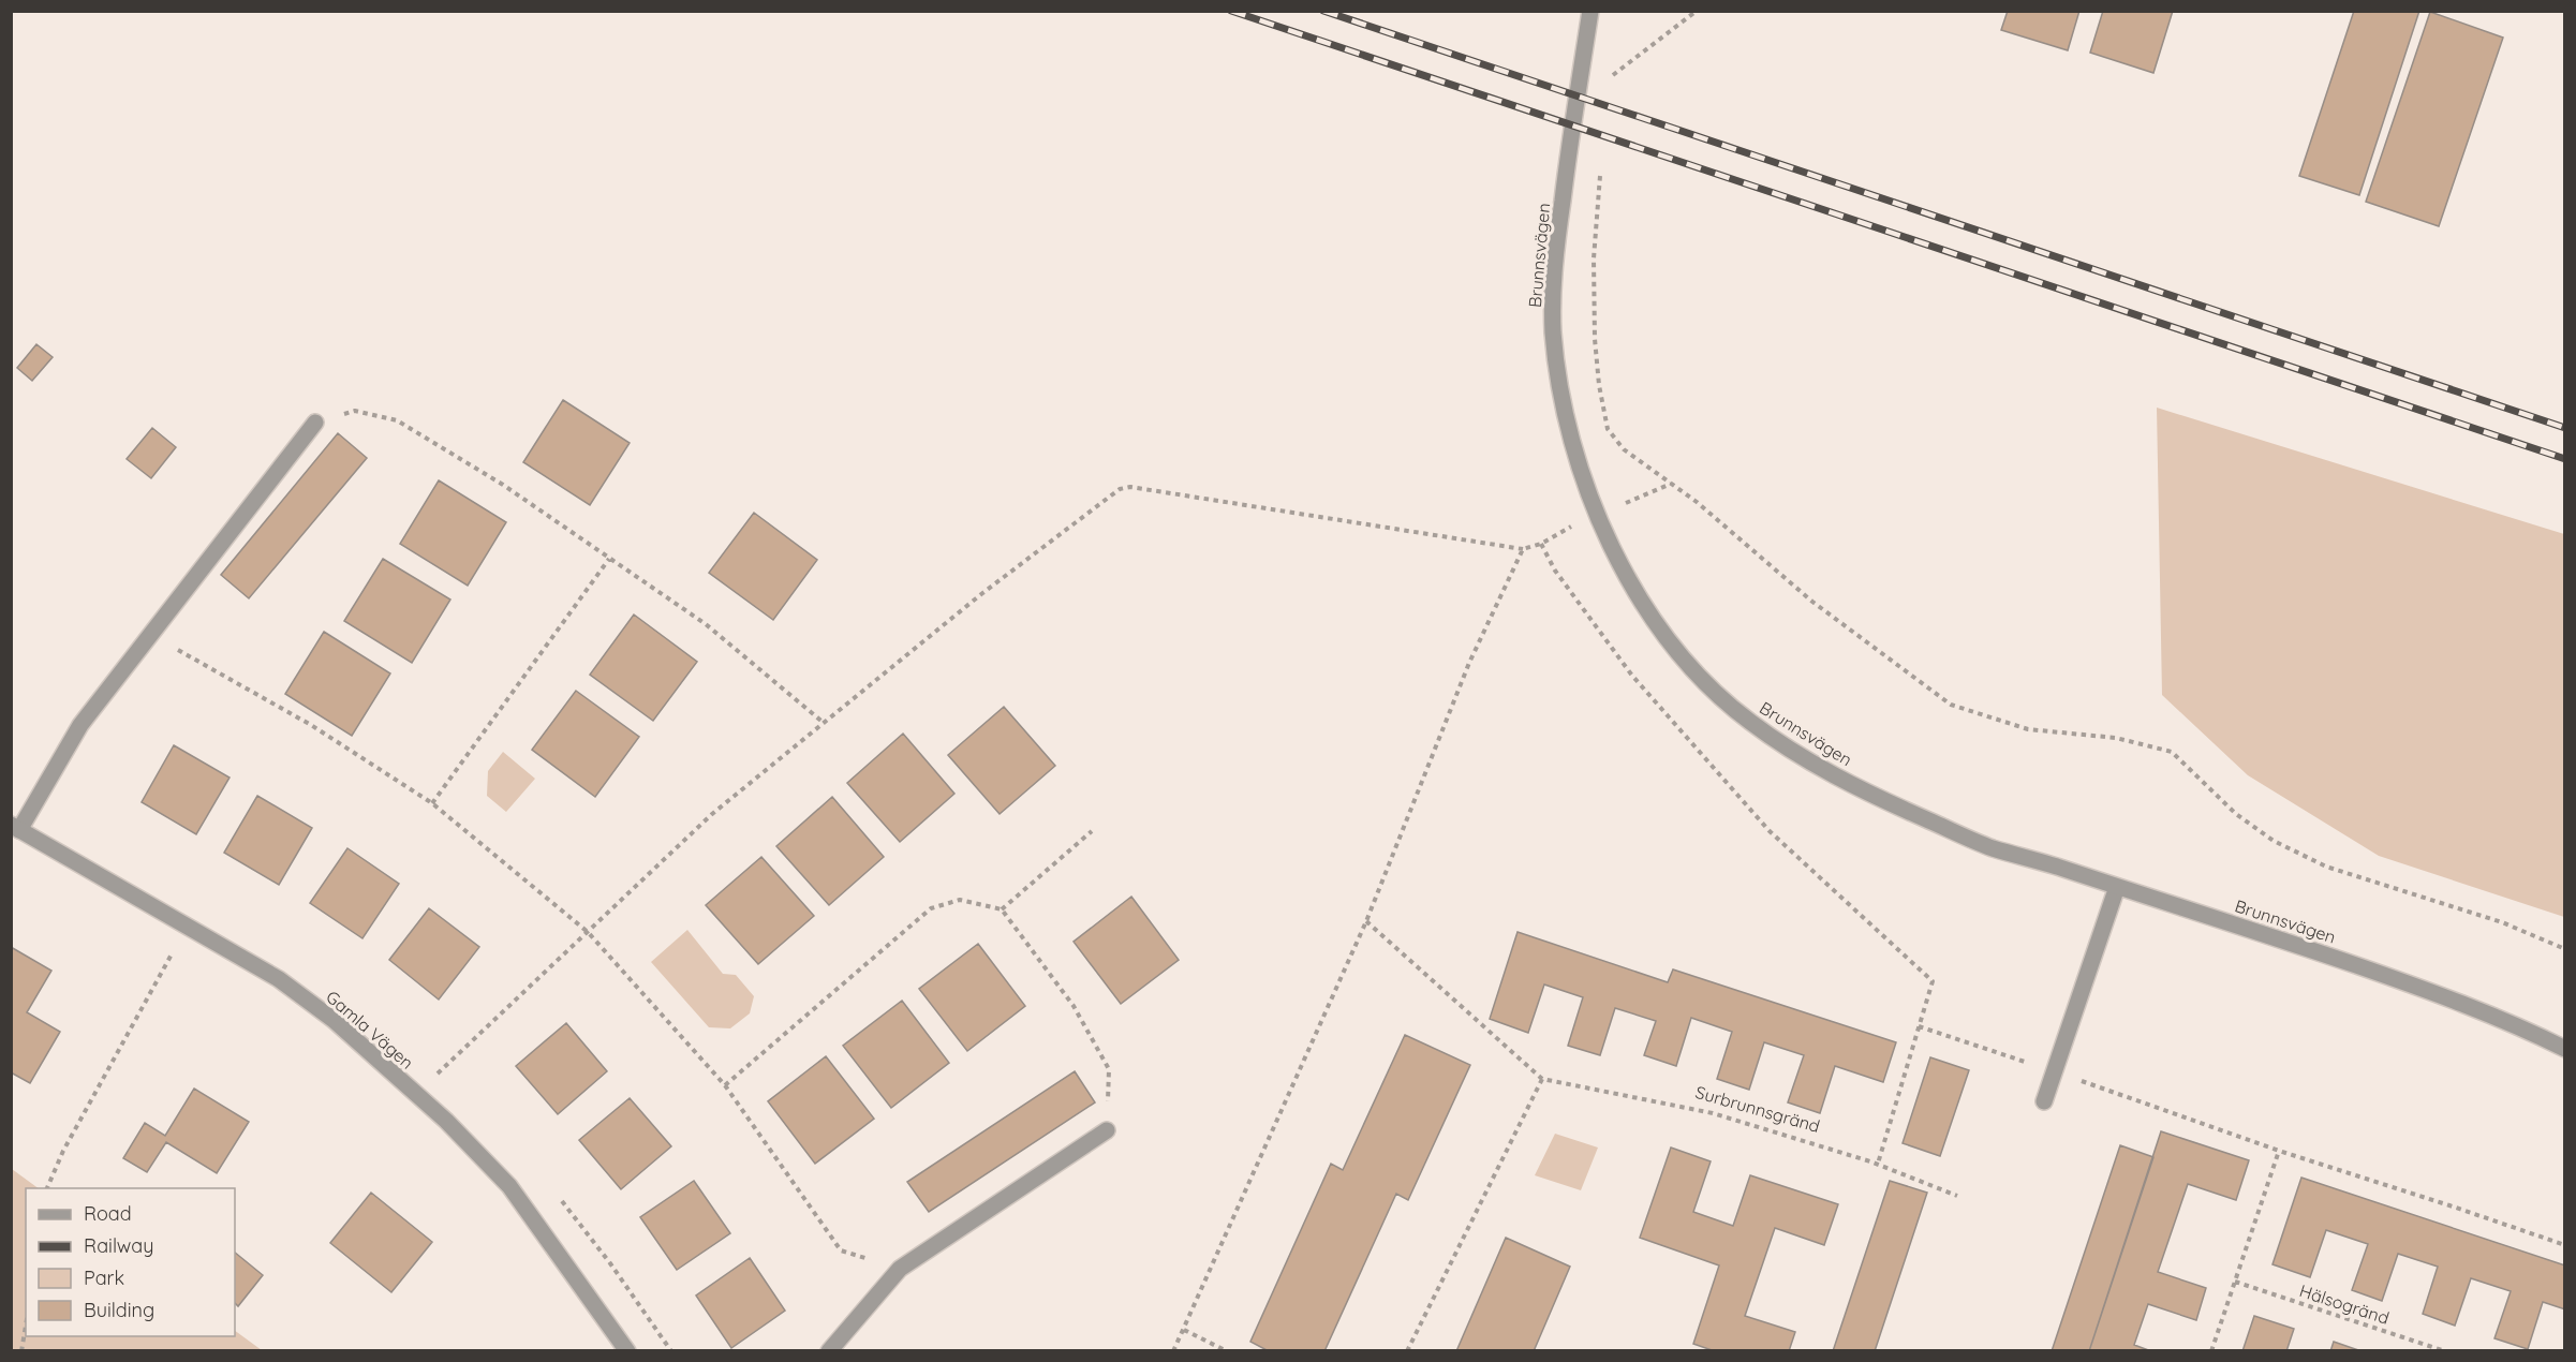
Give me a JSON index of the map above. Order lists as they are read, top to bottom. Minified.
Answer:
{"streets":{"street":["Brunnsvägen","Gamla Vägen"],"path":["Surbrunnsgränd","Hälsogränd"]},"legend":["Road","Railway","Park","Building"]}
